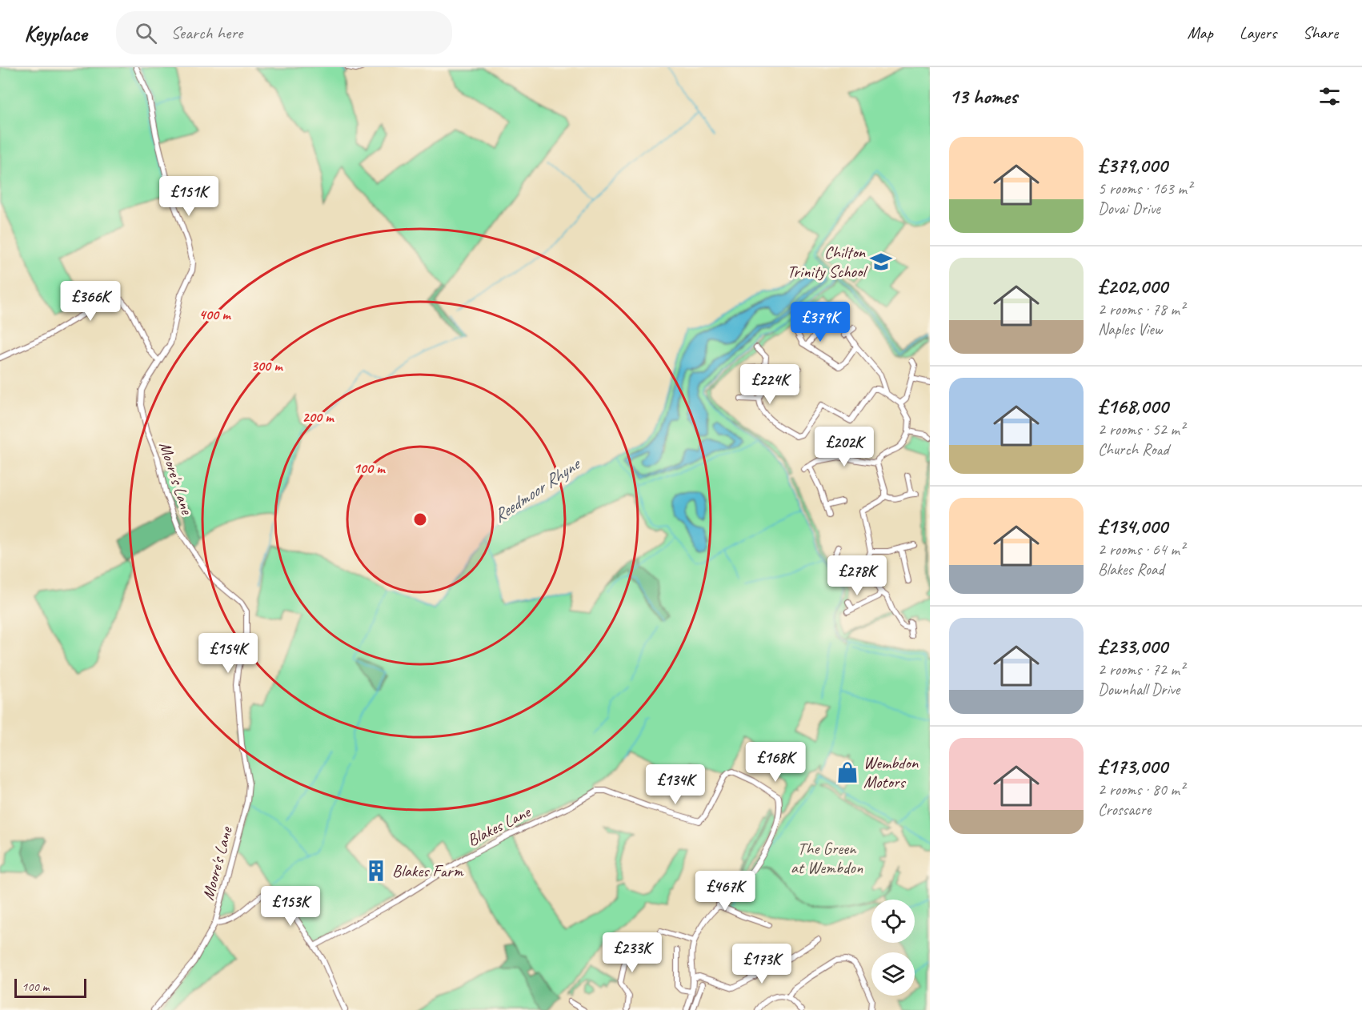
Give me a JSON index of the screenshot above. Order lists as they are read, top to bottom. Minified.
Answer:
{"streets":{"street":["Moore's Lane","Blakes Lane"]},"water":["Reedmoor Rhyne"],"parks":["The Green at Wembdon"],"places":{"school or university":["Chilton Trinity School"],"shop":["Wembdon Motors"],"building":["Blakes Farm"]},"scale_bar":"100 m","page":{"header":"Keyplace","search":"Search here","nav":["Map","Layers","Share"],"heading":"13 homes","list":[{"name":"£379,000","note":"5 rooms · 163 m² · Dovai Drive"},{"name":"£202,000","note":"2 rooms · 78 m² · Naples View"},{"name":"£168,000","note":"2 rooms · 52 m² · Church Road"},{"name":"£134,000","note":"2 rooms · 64 m² · Blakes Road"},{"name":"£233,000","note":"2 rooms · 72 m² · Downhall Drive"},{"name":"£173,000","note":"2 rooms · 80 m² · Crossacre"}],"price":["£151K","£366K","£379K","£224K","£202K","£278K","£154K","£168K","£134K","£467K","£153K","£233K","£173K"],"scale":"100 m"},"rings":["400 m","300 m","200 m","100 m"]}
